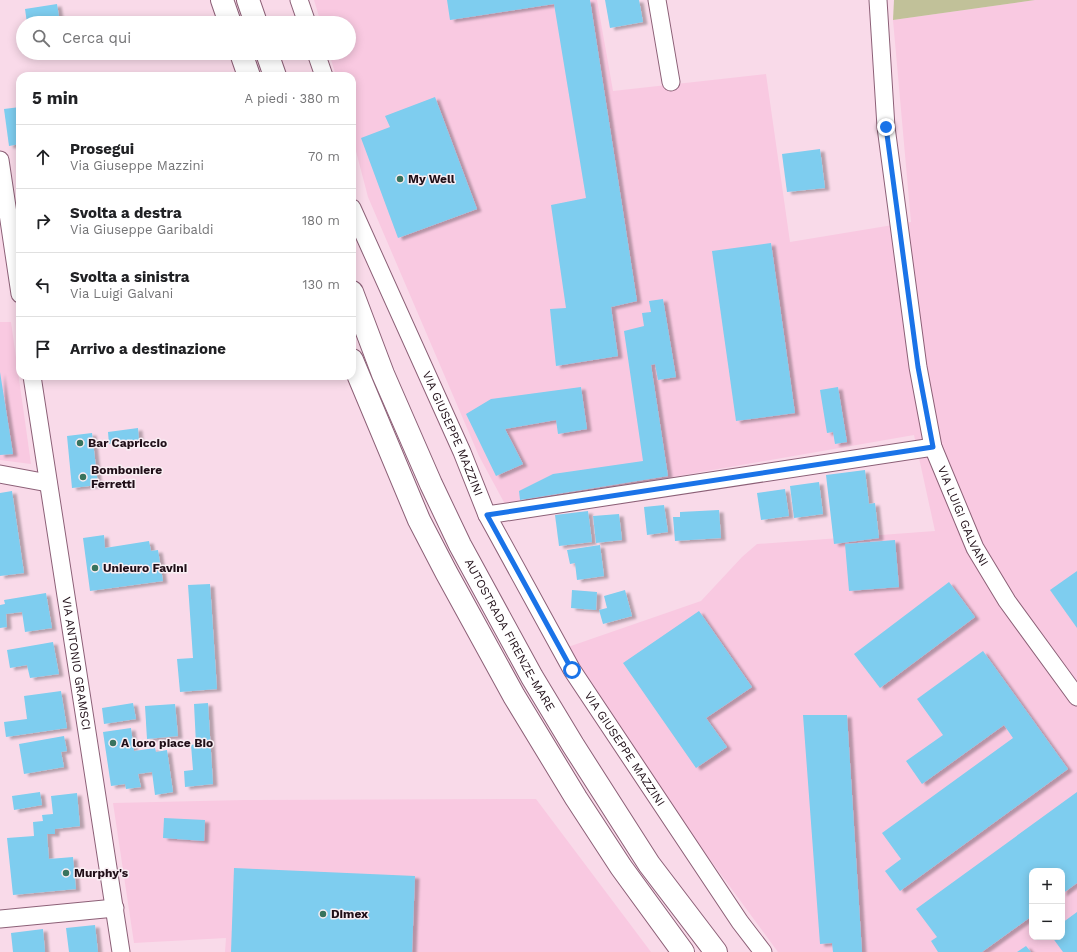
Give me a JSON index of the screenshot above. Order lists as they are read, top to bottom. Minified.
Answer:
{"streets":{"highway":["AUTOSTRADA FIRENZE-MARE"],"street":["VIA GIUSEPPE MAZZINI","VIA LUIGI GALVANI","VIA ANTONIO GRAMSCI"]},"places":["My Well","Bar Capriccio","Bomboniere Ferretti","Unieuro Favini","A loro piace Bio","Murphy's","Dimex"],"page":{"search":"Cerca qui","heading":["5 min","A piedi · 380 m"],"list":[["Prosegui","Via Giuseppe Mazzini","70 m"],["Svolta a destra","Via Giuseppe Garibaldi","180 m"],["Svolta a sinistra","Via Luigi Galvani","130 m"],"Arrivo a destinazione"],"map_buttons":["+","−"]}}
